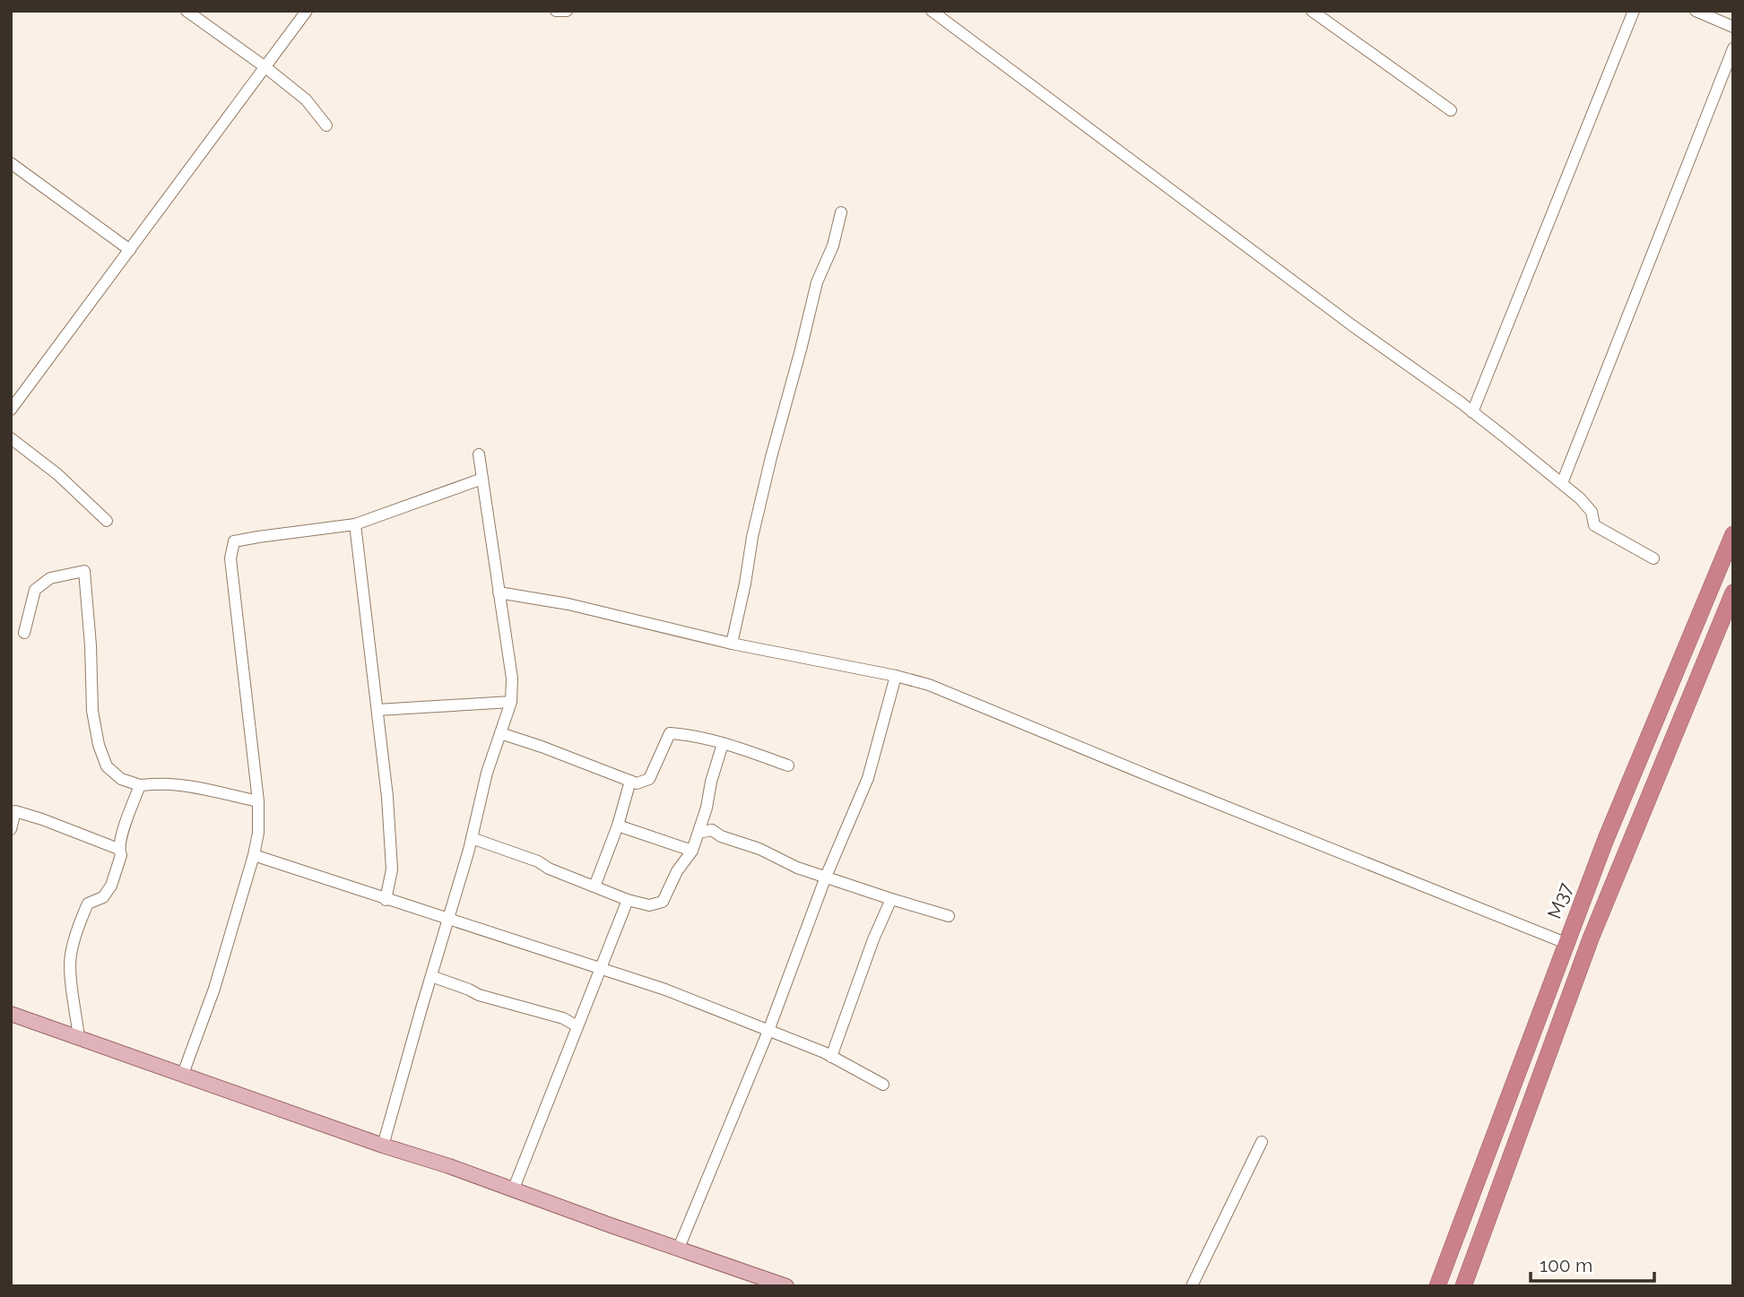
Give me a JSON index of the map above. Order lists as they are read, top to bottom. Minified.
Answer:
{"streets":{"highway":["M37"]},"scale_bar":"100 m"}
